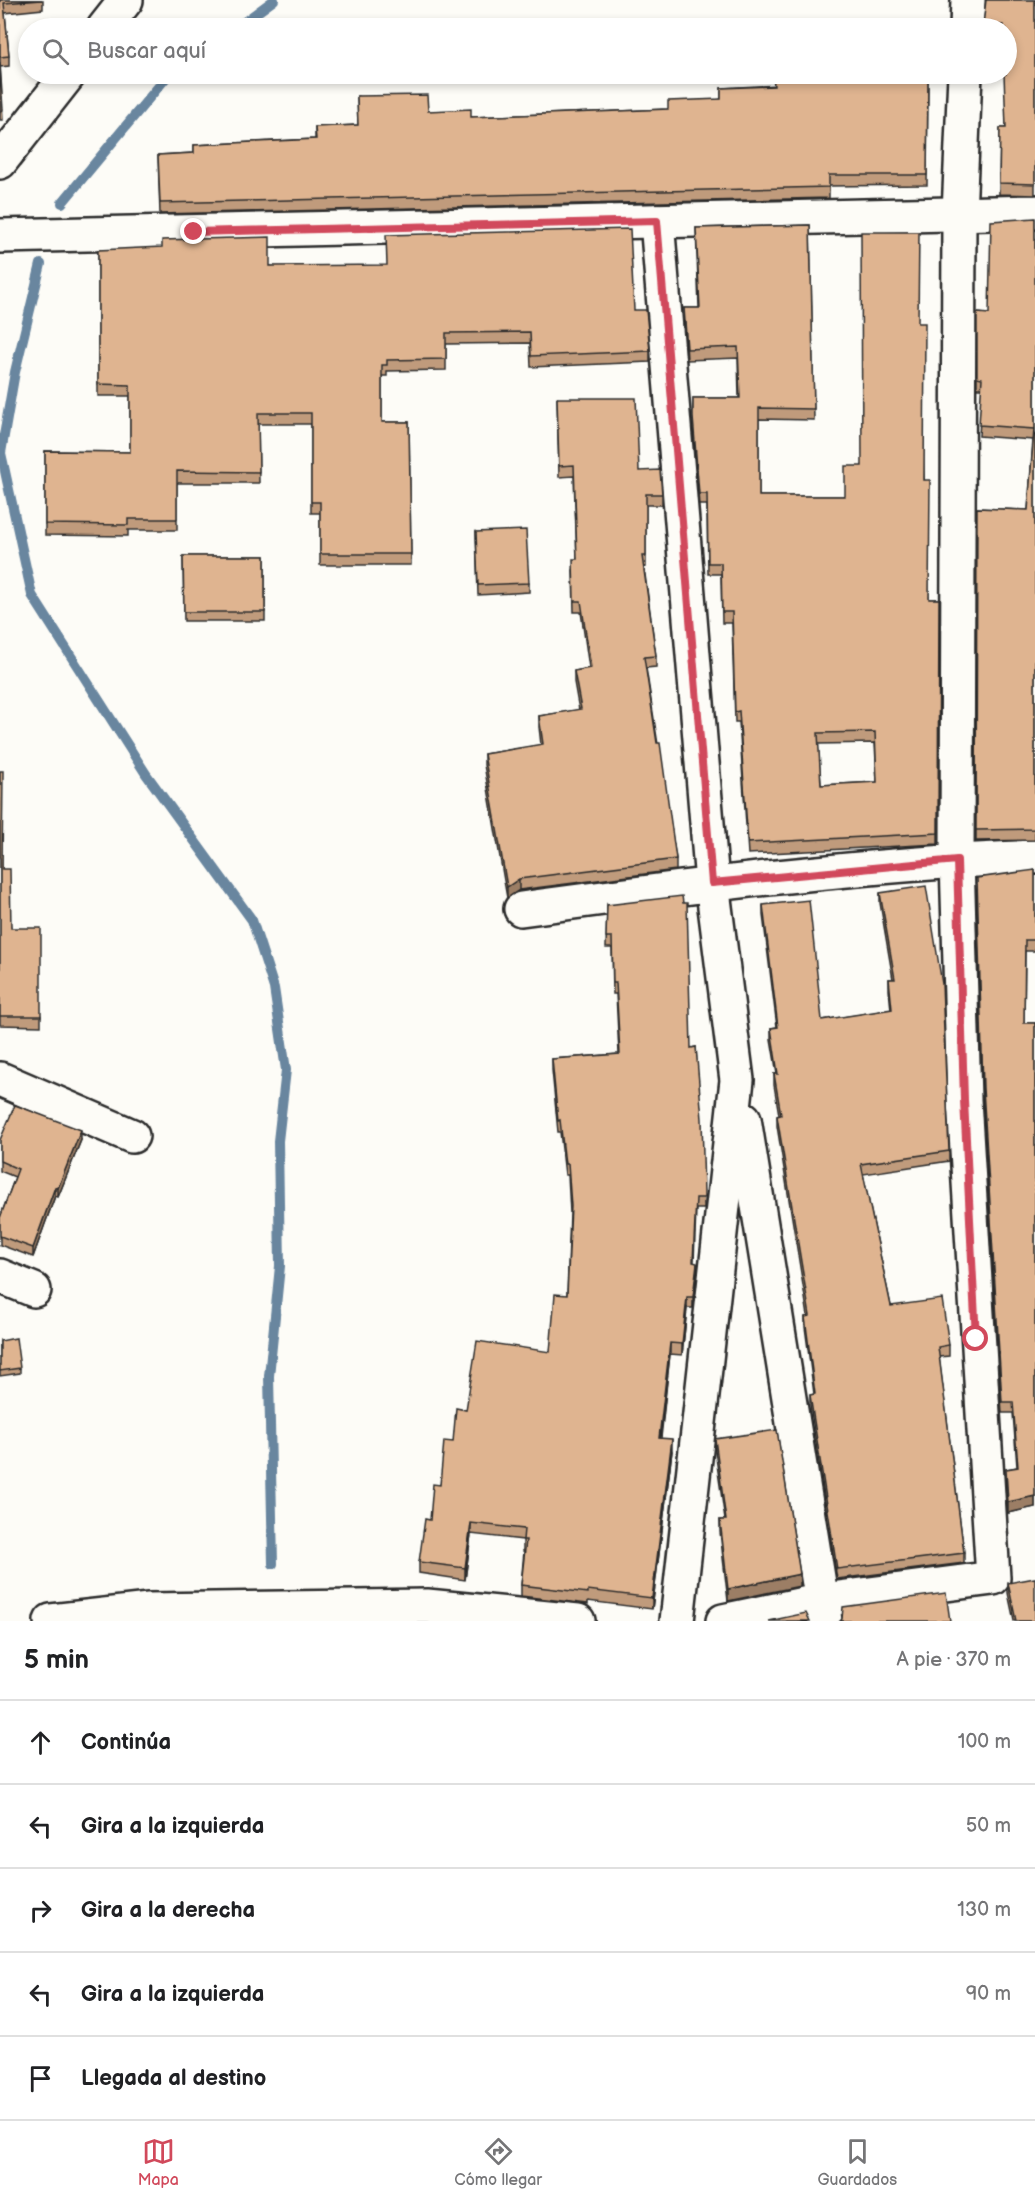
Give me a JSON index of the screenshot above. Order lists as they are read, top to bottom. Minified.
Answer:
{"page":{"search":"Buscar aquí","heading":["5 min","A pie · 370 m"],"list":[["Continúa","100 m"],["Gira a la izquierda","50 m"],["Gira a la derecha","130 m"],["Gira a la izquierda","90 m"],"Llegada al destino"],"nav":["Mapa","Cómo llegar","Guardados"]}}
